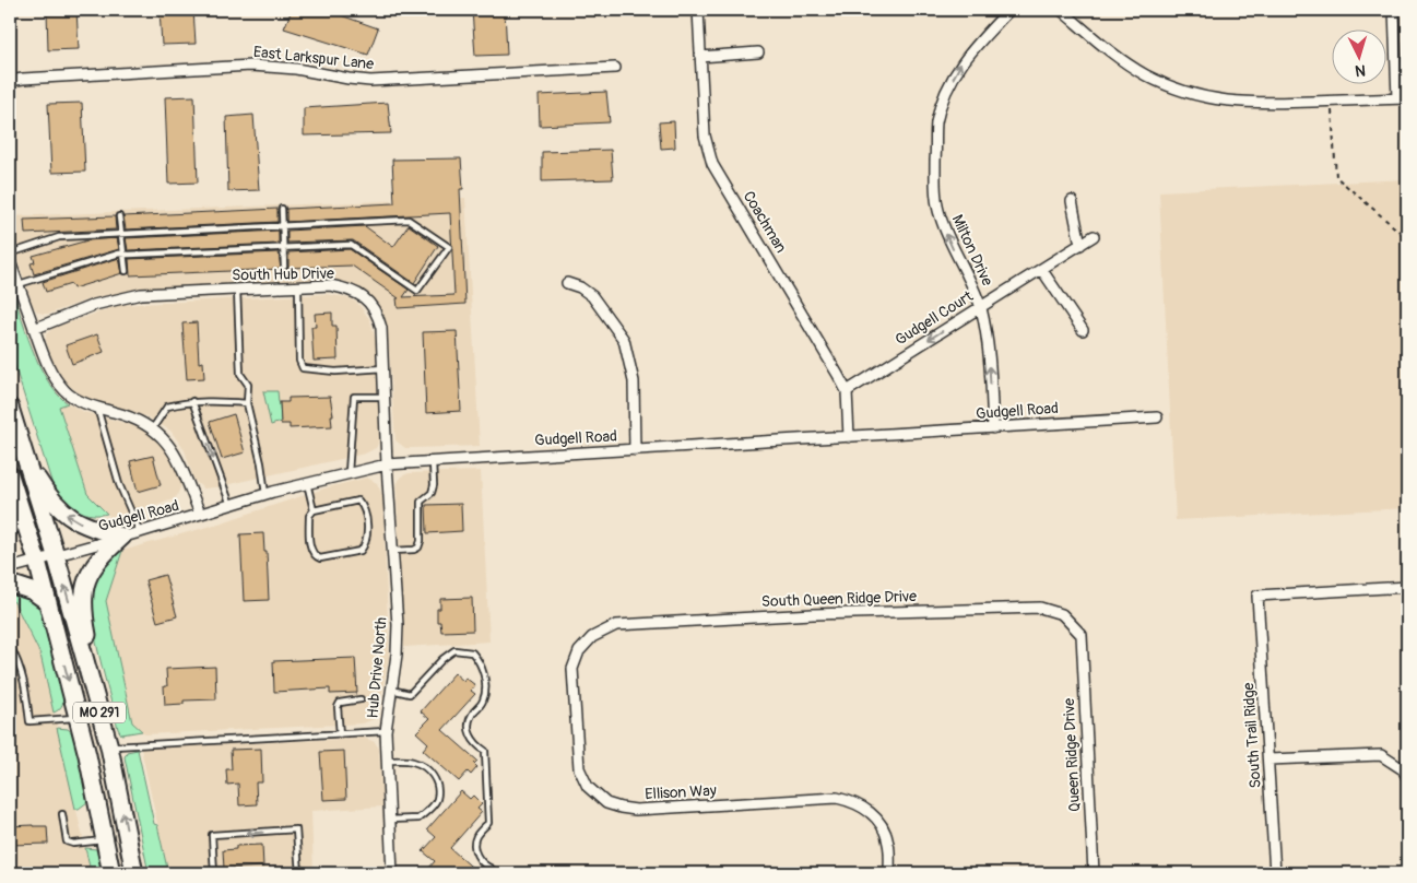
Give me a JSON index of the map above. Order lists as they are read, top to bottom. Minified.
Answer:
{"streets":{"highway":["MO 291"],"street":["East Larkspur Lane","Coachman","Milton Drive","South Hub Drive","Gudgell Court","Gudgell Road","South Queen Ridge Drive","Hub Drive North","South Trail Ridge","Queen Ridge Drive","Ellison Way"]},"crossings":[["Coachman","Gudgell Court"],["Coachman","Gudgell Road"],["Milton Drive","Gudgell Court"],["Milton Drive","Gudgell Road"],["South Hub Drive","Gudgell Road"],["South Hub Drive","Hub Drive North"],["Gudgell Road","Hub Drive North"],["Gudgell Road","MO 291"],["South Queen Ridge Drive","Queen Ridge Drive"],["South Queen Ridge Drive","Ellison Way"]],"one_way":["Milton Drive","Gudgell Court"],"north":"bottom"}
